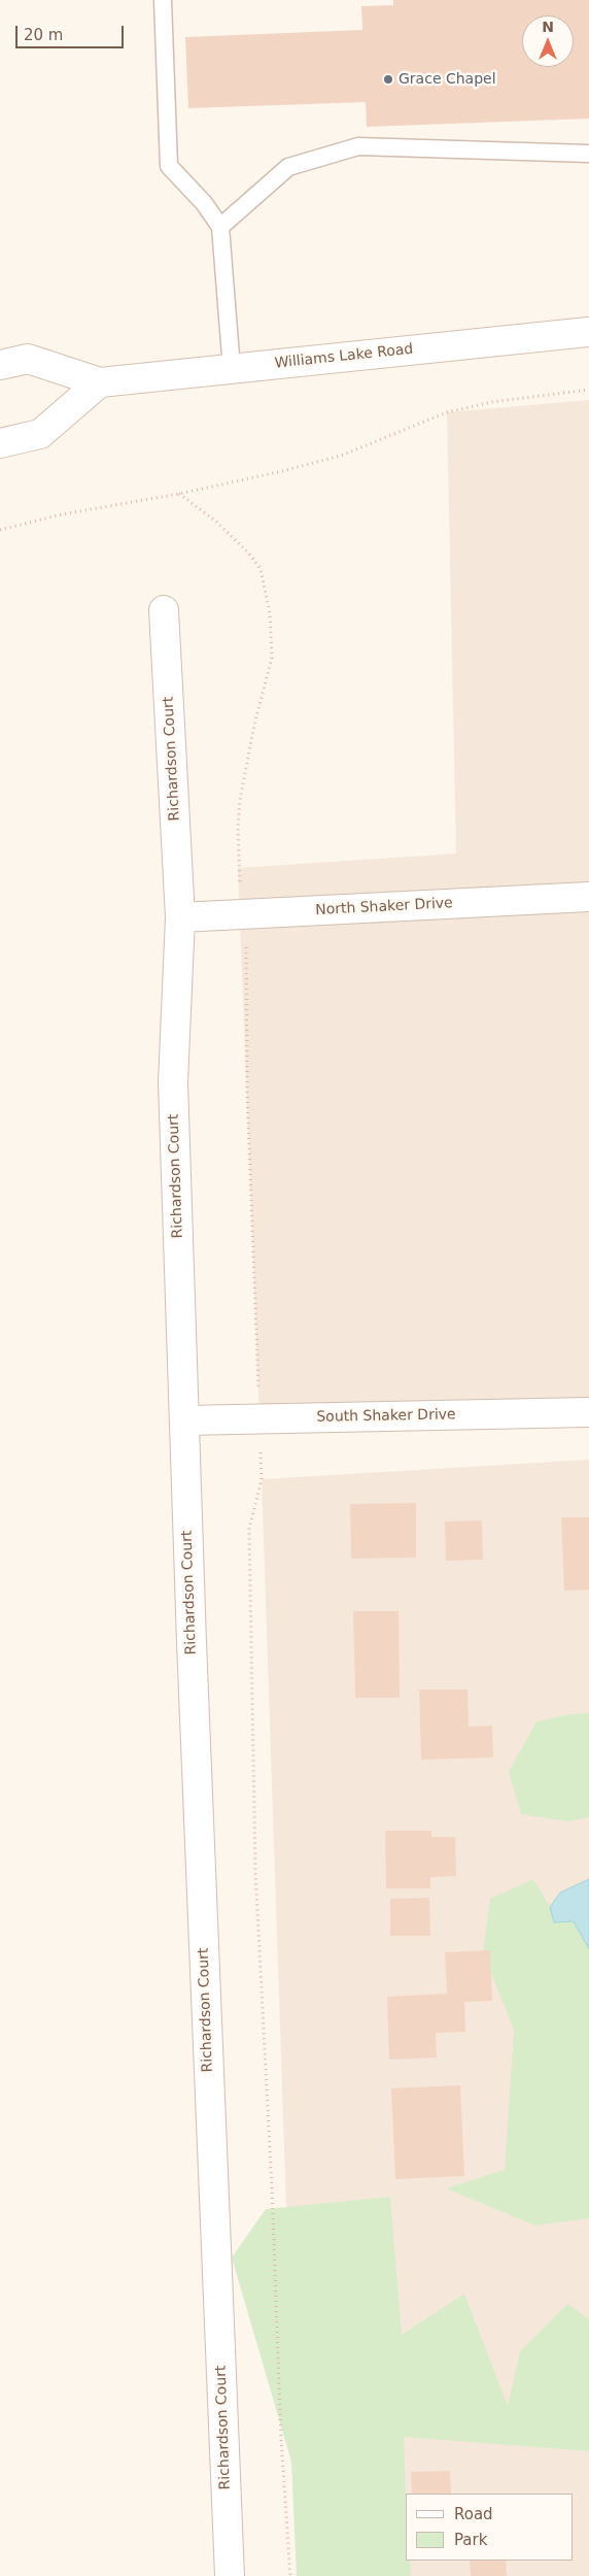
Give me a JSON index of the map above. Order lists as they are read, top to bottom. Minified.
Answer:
{"streets":{"street":["Williams Lake Road","Richardson Court","North Shaker Drive","South Shaker Drive"]},"crossings":[["Richardson Court","North Shaker Drive"],["Richardson Court","South Shaker Drive"]],"places":["Grace Chapel"],"legend":["Road","Park"],"scale_bar":"20 m","north":"top"}
